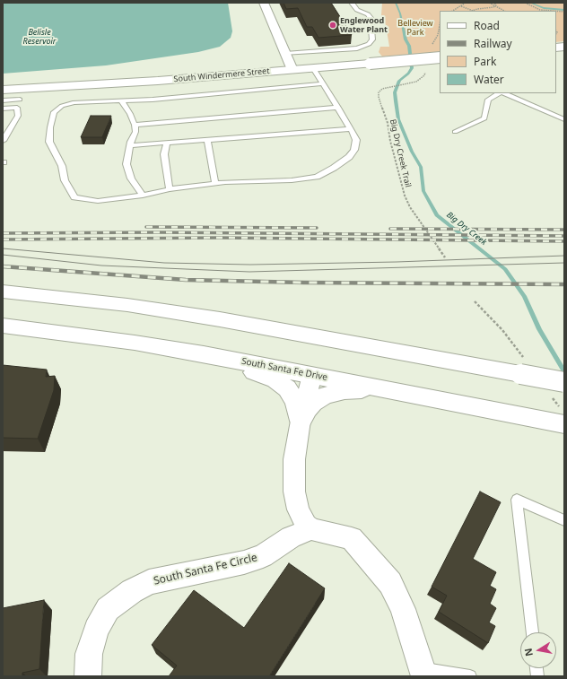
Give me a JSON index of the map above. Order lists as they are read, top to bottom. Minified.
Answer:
{"streets":{"main road":["South Windermere Street","South Santa Fe Drive"],"street":["South Santa Fe Circle"],"path":["Big Dry Creek Trail"]},"water":["Belisle Reservoir","Big Dry Creek"],"parks":["Belleview Park"],"places":["Englewood Water Plant"],"legend":["Road","Railway","Park","Water"],"north":"left"}
